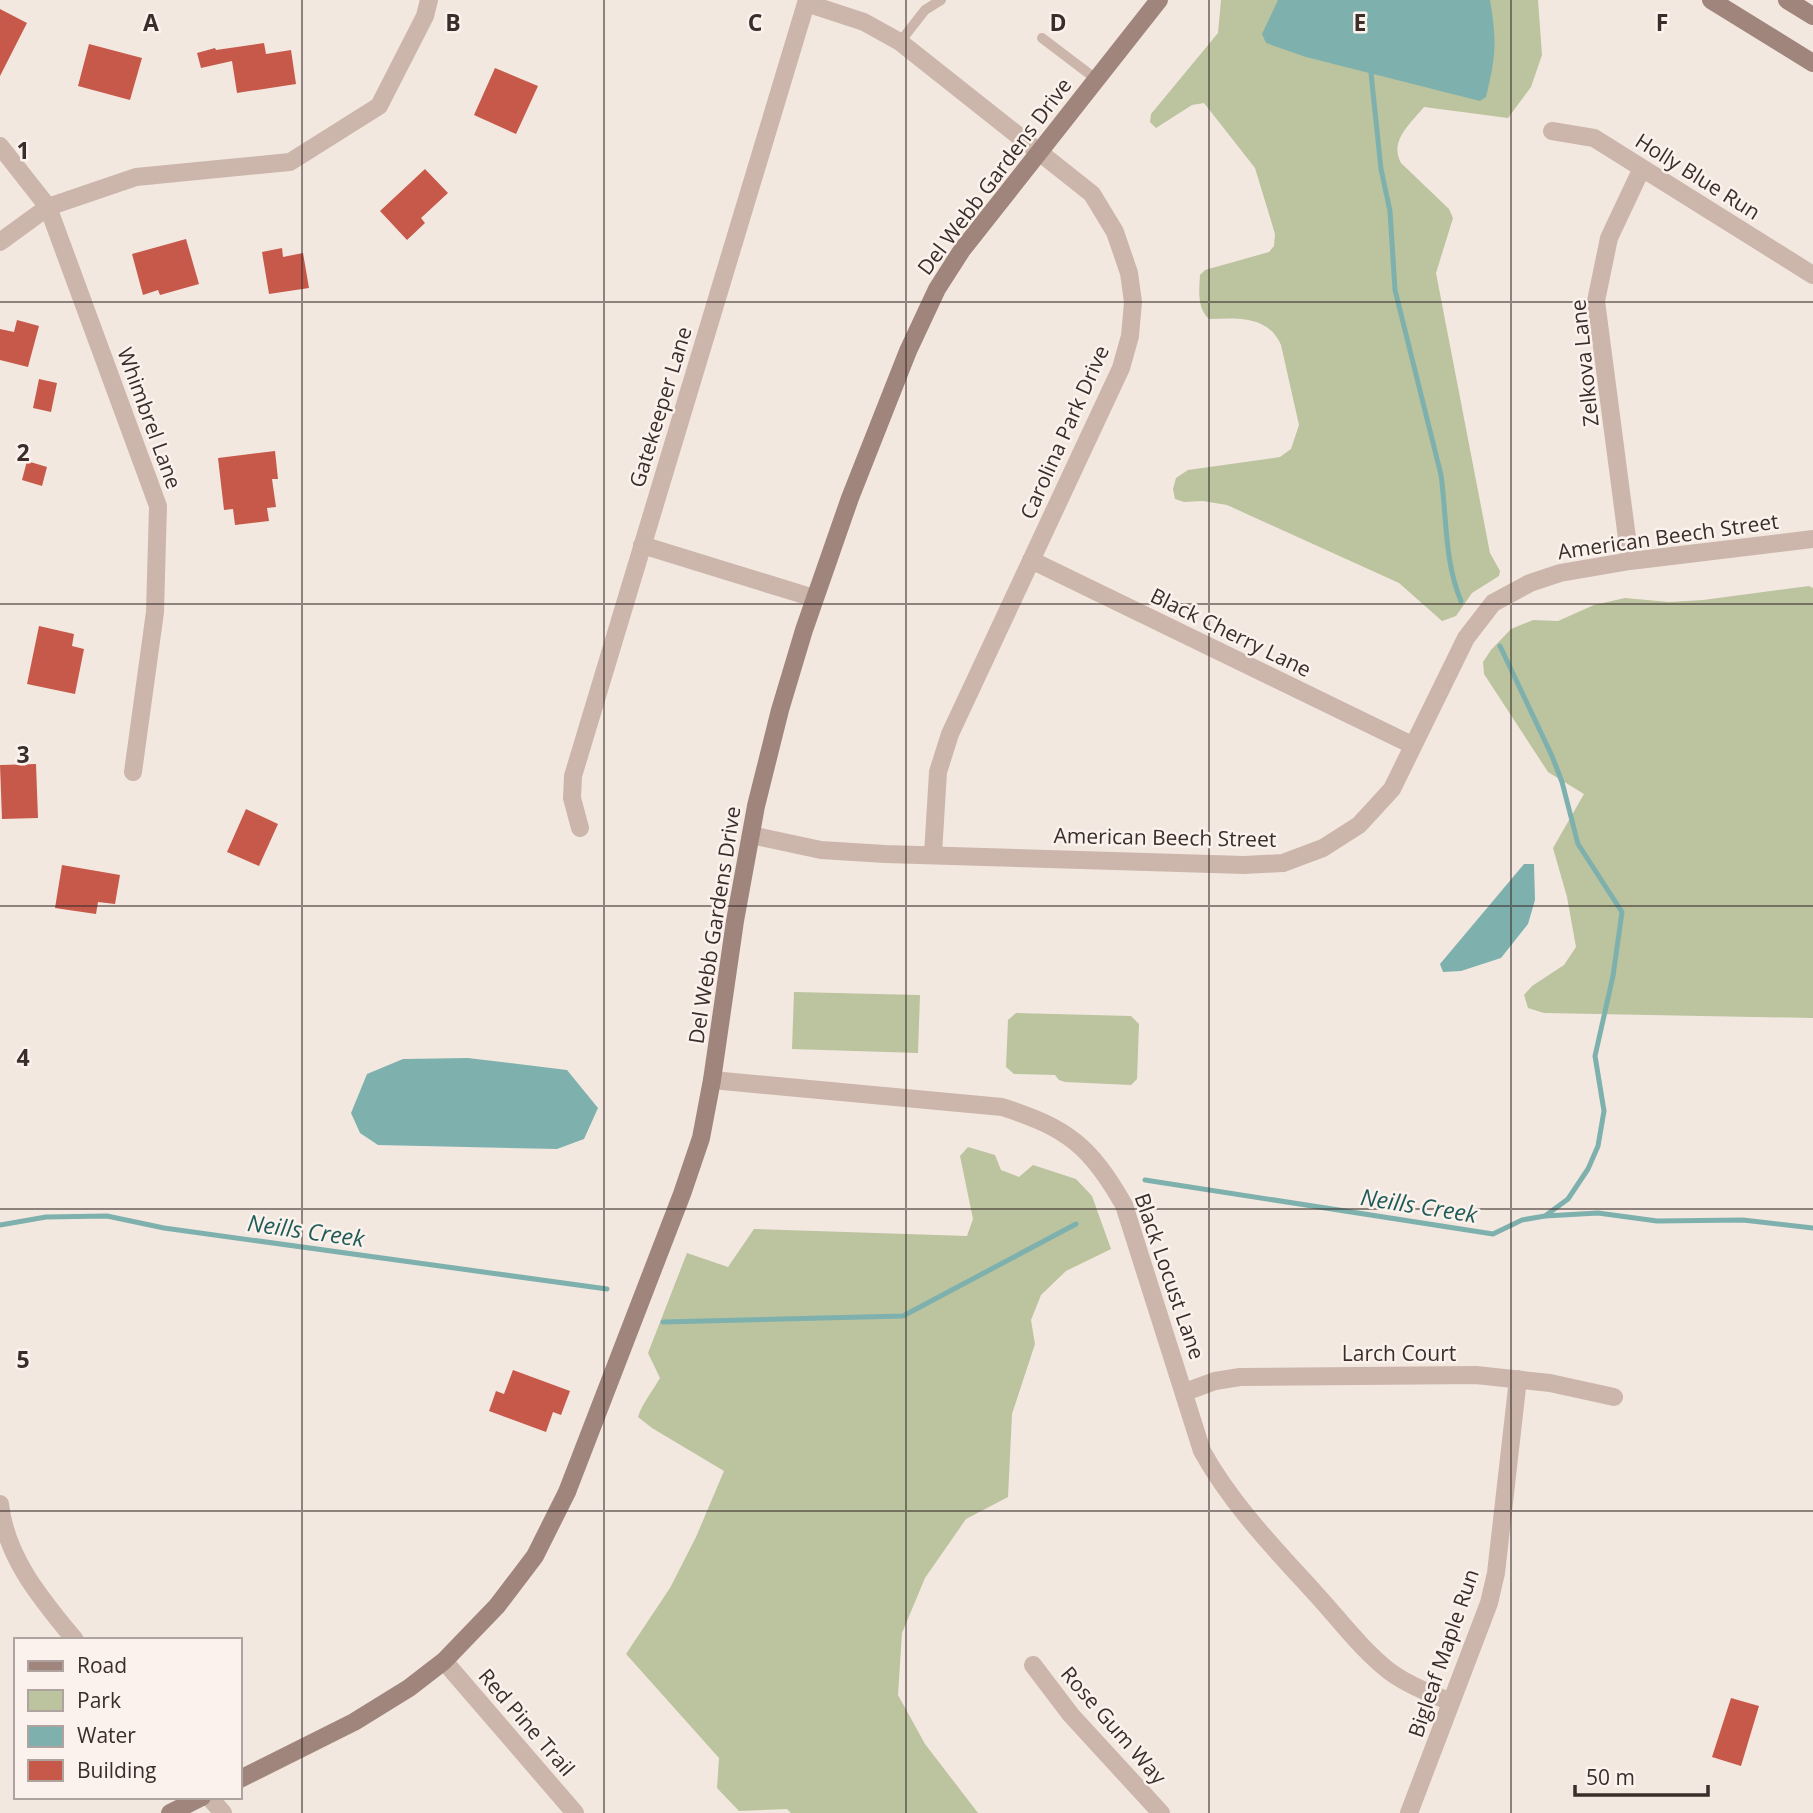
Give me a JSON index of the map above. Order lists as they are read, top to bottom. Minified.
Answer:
{"streets":{"street":["Del Webb Gardens Drive","Holly Blue Run","Zelkova Lane","Gatekeeper Lane","Whimbrel Lane","Carolina Park Drive","American Beech Street","Black Cherry Lane","Black Locust Lane","Larch Court","Bigleaf Maple Run","Red Pine Trail","Rose Gum Way"]},"crossings":[["Del Webb Gardens Drive","Carolina Park Drive"],["Del Webb Gardens Drive","American Beech Street"],["Del Webb Gardens Drive","Black Locust Lane"],["Del Webb Gardens Drive","Red Pine Trail"],["Holly Blue Run","Zelkova Lane"],["Zelkova Lane","American Beech Street"],["Gatekeeper Lane","Carolina Park Drive"],["Carolina Park Drive","American Beech Street"],["Carolina Park Drive","Black Cherry Lane"],["American Beech Street","Black Cherry Lane"],["Black Locust Lane","Larch Court"],["Black Locust Lane","Bigleaf Maple Run"],["Larch Court","Bigleaf Maple Run"]],"water":["Neills Creek"],"legend":["Road","Park","Water","Building"],"scale_bar":"50 m","grid":{"columns":["A","B","C","D","E","F"],"rows":["1","2","3","4","5"]}}
